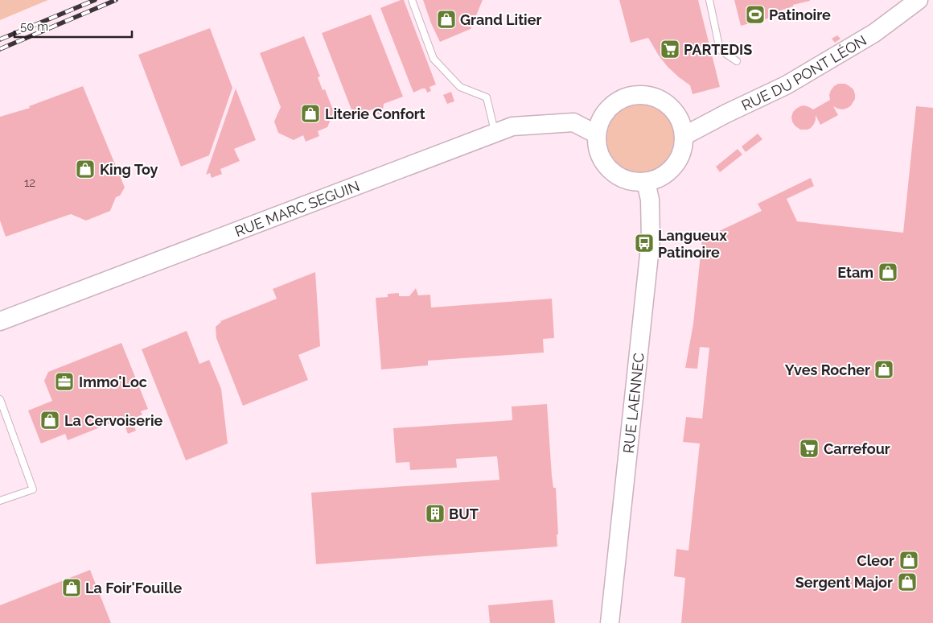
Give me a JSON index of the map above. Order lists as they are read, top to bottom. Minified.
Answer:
{"streets":{"street":["RUE DU PONT LÉON","RUE MARC SEGUIN","RUE LAENNEC"]},"crossings":[["RUE DU PONT LÉON","RUE MARC SEGUIN"],["RUE DU PONT LÉON","RUE LAENNEC"],["RUE MARC SEGUIN","RUE LAENNEC"]],"places":{"sports":["Patinoire"],"shop":["Grand Litier","Literie Confort","King Toy","Etam","Yves Rocher","La Cervoiserie","Cleor","Sergent Major","La Foir'Fouille"],"supermarket":["PARTEDIS","Carrefour"],"bus stop":["Langueux Patinoire"],"office":["Immo'Loc"],"building":["BUT"]},"house_numbers":["12"],"scale_bar":"50 m"}
